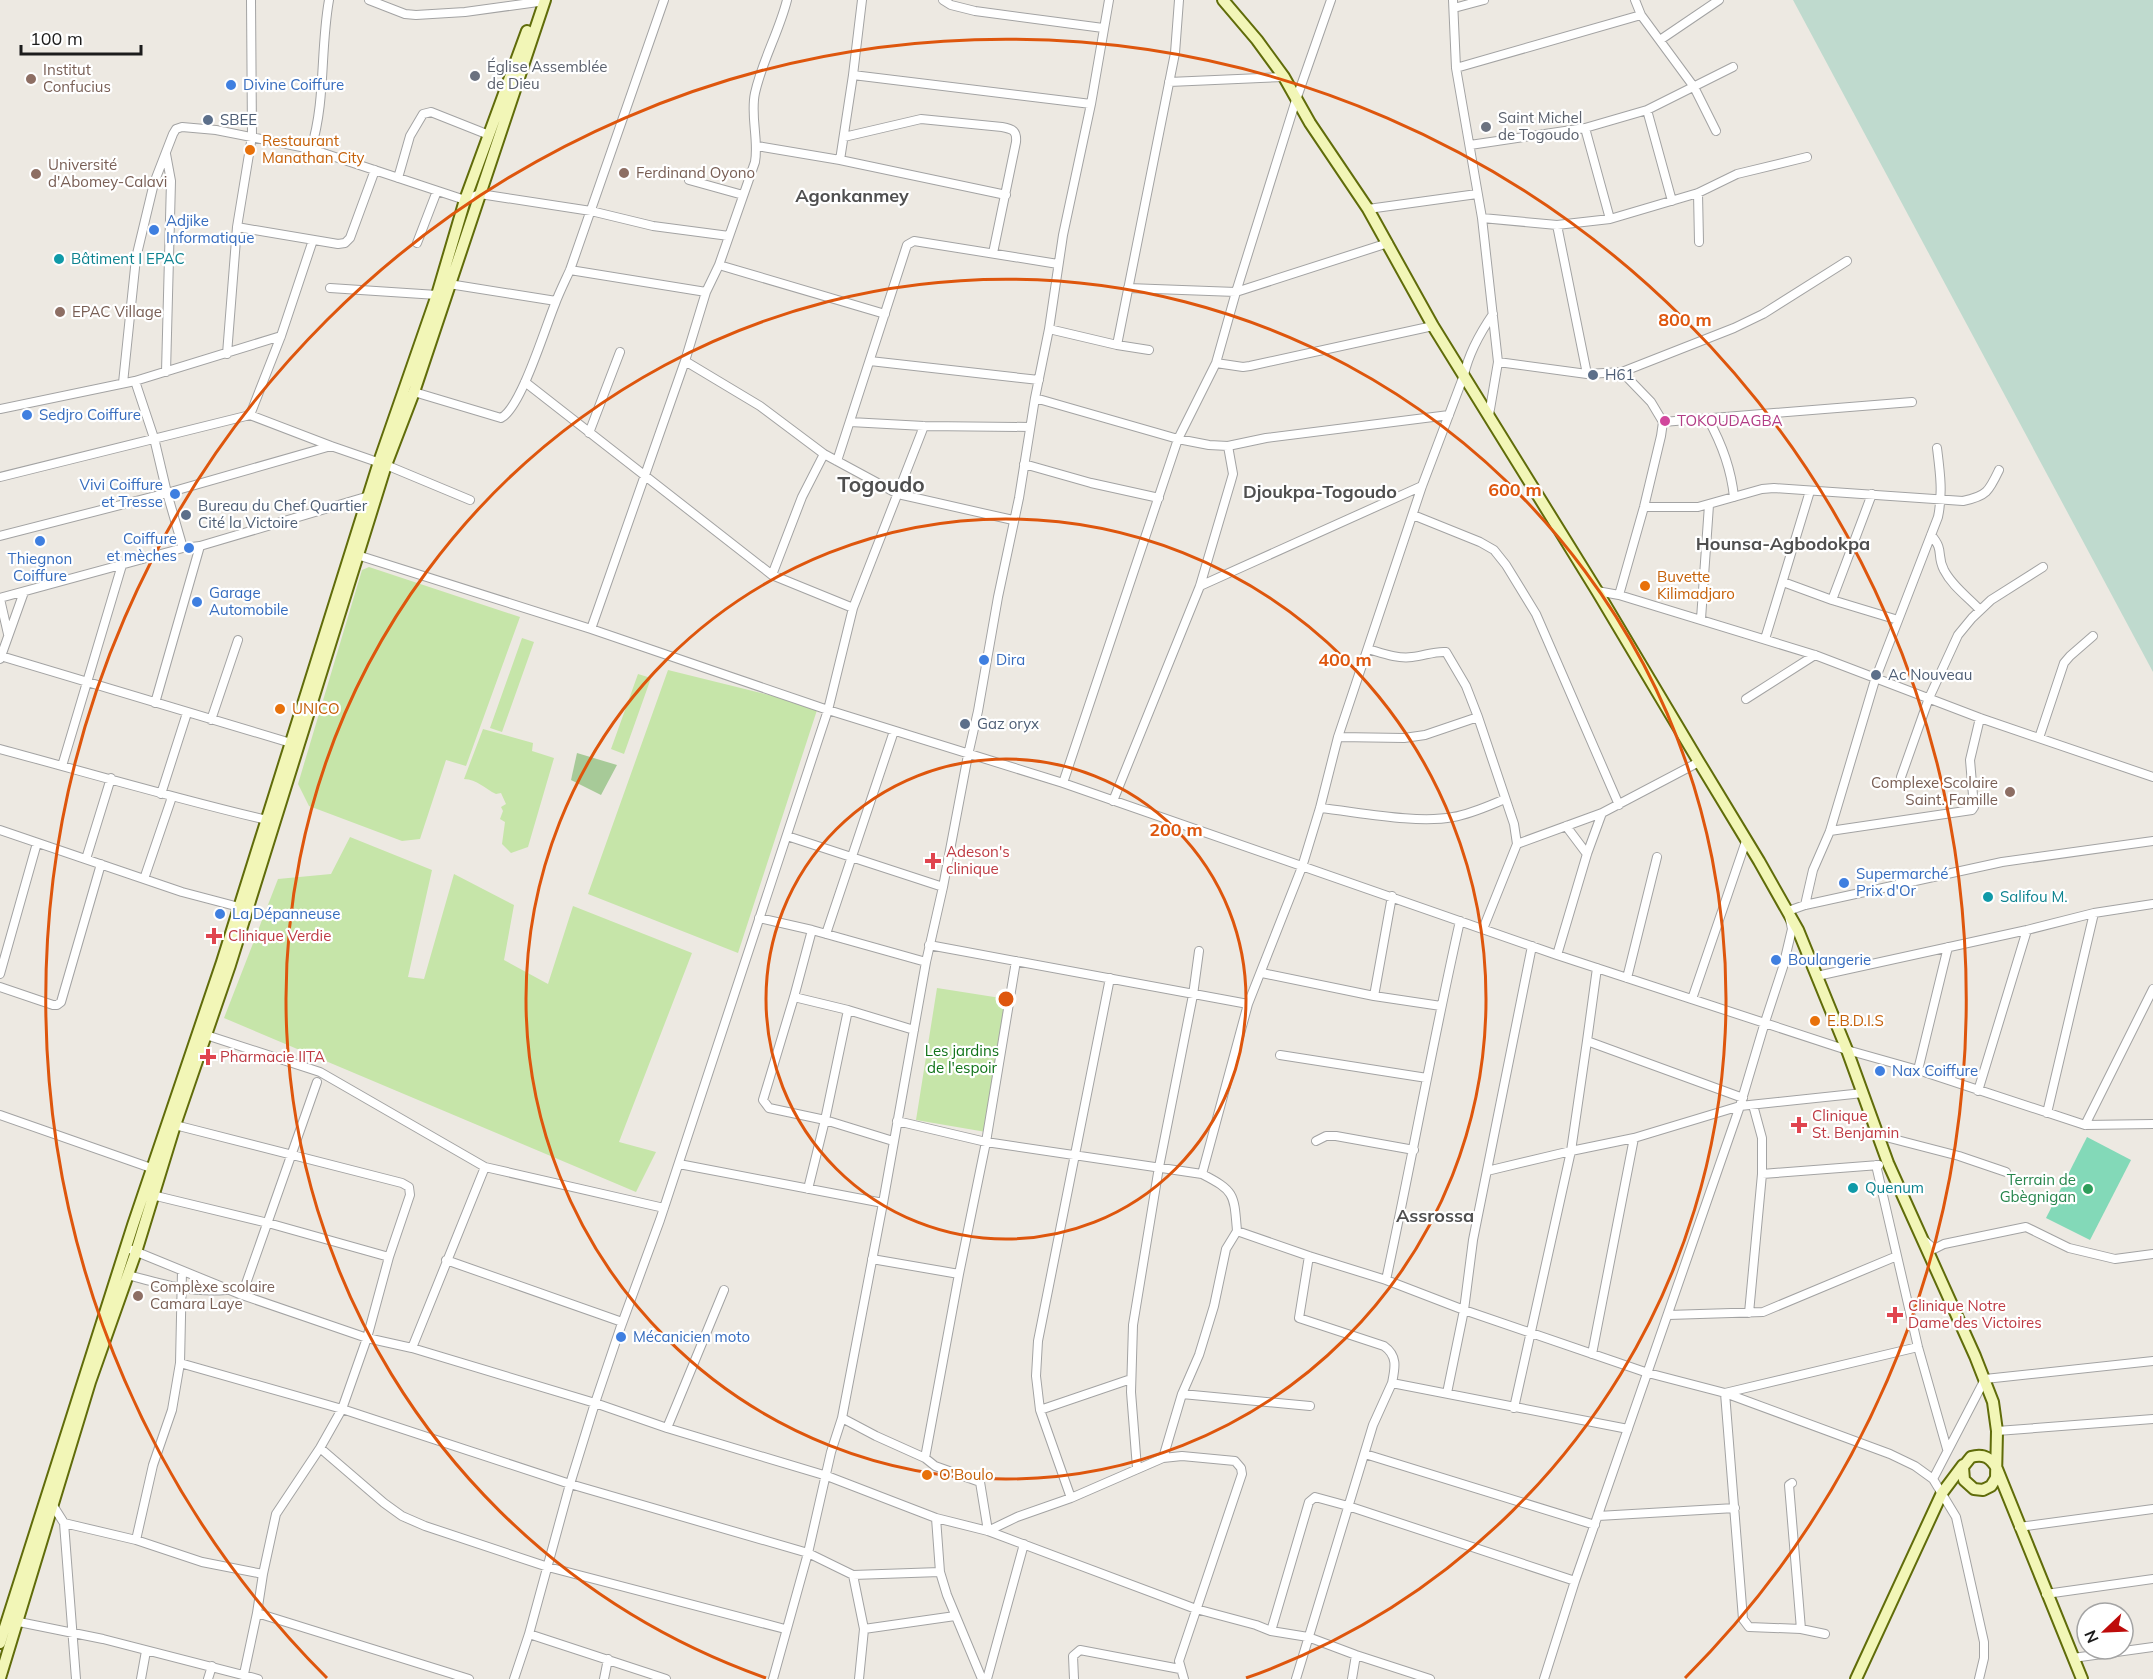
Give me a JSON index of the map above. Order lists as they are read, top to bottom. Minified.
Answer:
{"districts":["Agonkanmey","Togoudo","Djoukpa-Togoudo","Hounsa-Agbodokpa","Assrossa"],"parks":["Les jardins de l'espoir"],"places":{"other":["Église Assemblée de Dieu","Institut Confucius","Divine Coiffure","SBEE","Saint Michel de Togoudo","Restaurant Manathan City","Ferdinand Oyono","Université d'Abomey-Calavi","Adjike Informatique","Bâtiment I EPAC","EPAC Village","H61","Sedjro Coiffure","TOKOUDAGBA","Vivi Coiffure et Tresse","Bureau du Chef Quartier Cité la Victoire","Thiegnon Coiffure","Coiffure et mèches","Buvette Kilimadjaro","Garage Automobile","Dira","Ac Nouveau","UNICO","Gaz oryx","Complexe Scolaire Saint. Famille","Supermarché Prix d'Or","Salifou M.","La Dépanneuse","Boulangerie","E.B.D.I.S","Nax Coiffure","Quenum","Terrain de Gbègnigan","Complèxe scolaire Camara Laye","Mécanicien moto","O'Boulo"],"health":["Adeson's clinique","Clinique Verdie","Pharmacie IITA","Clinique St. Benjamin","Clinique Notre Dame des Victoires"]},"scale_bar":"100 m","north":"bottom left","rings":["800 m","600 m","400 m","200 m"]}
